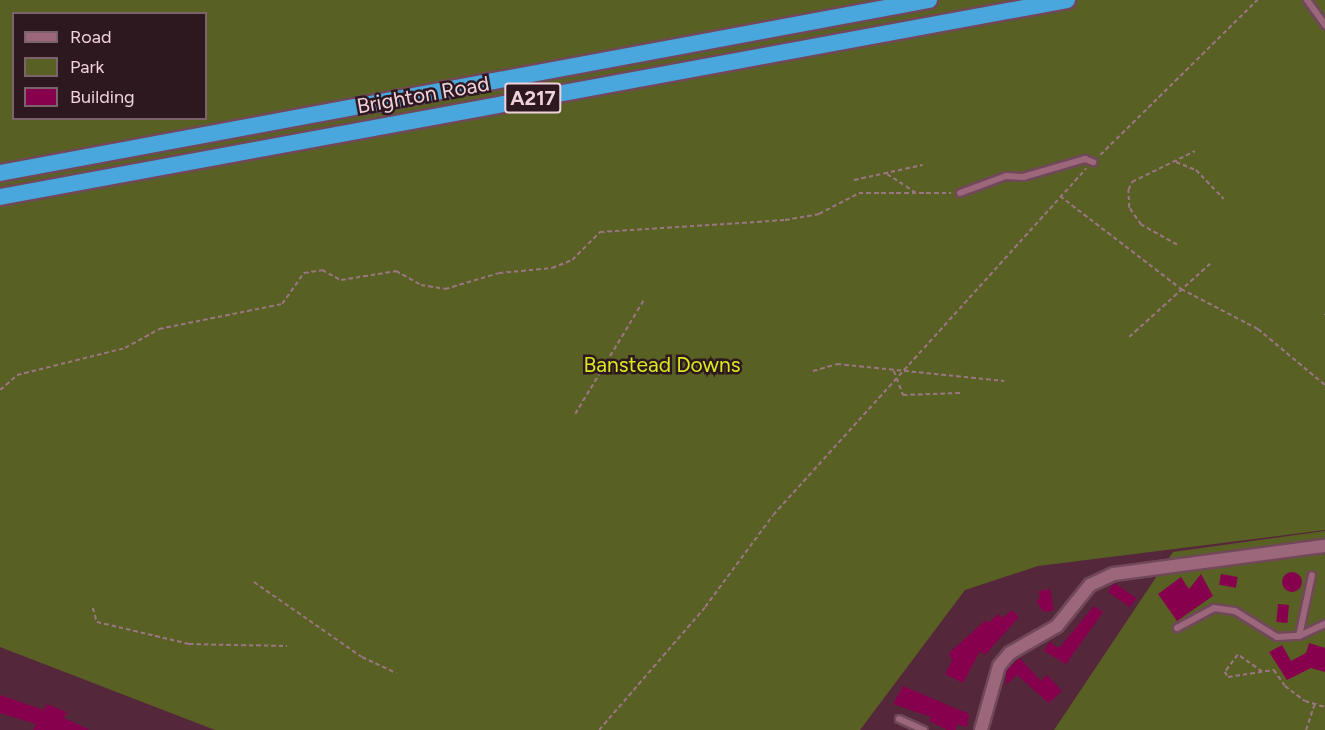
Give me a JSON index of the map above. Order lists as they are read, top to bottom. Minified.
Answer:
{"streets":{"highway":["Brighton Road","A217"]},"parks":["Banstead Downs"],"legend":["Road","Park","Building"]}
